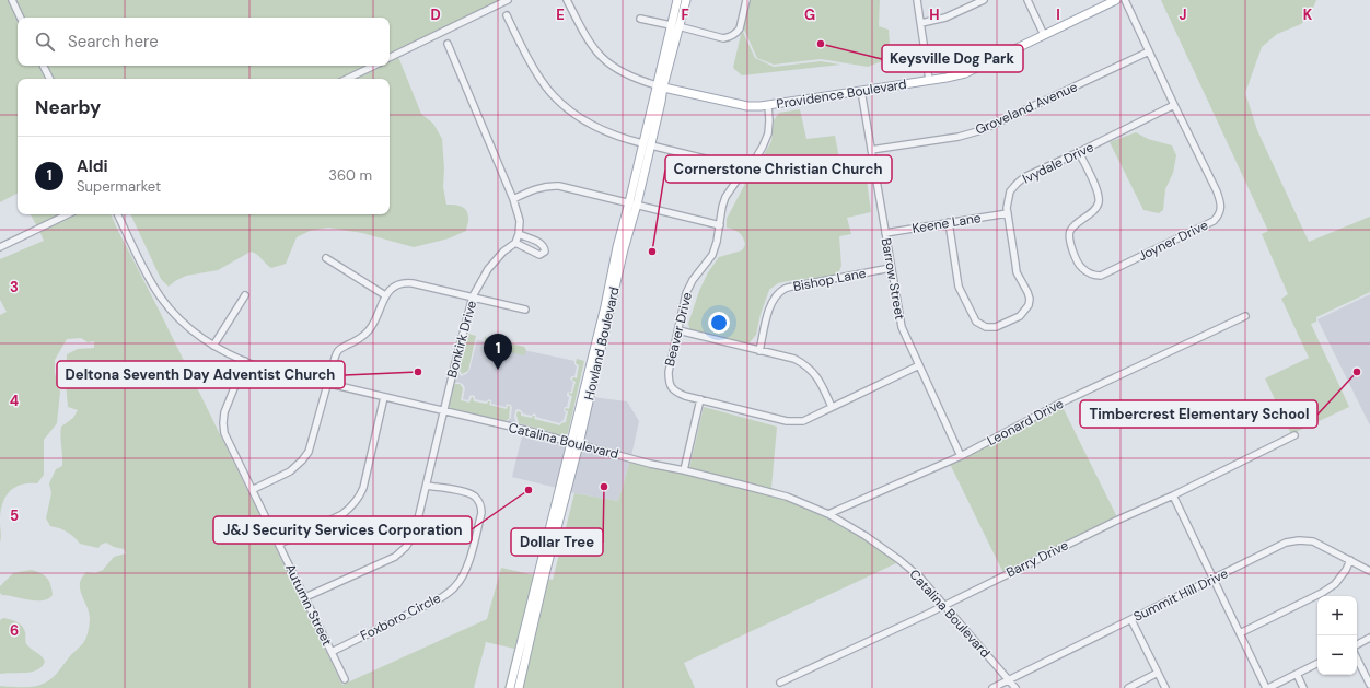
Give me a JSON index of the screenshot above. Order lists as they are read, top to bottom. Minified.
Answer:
{"streets":{"main road":["Providence Boulevard","Howland Boulevard"],"street":["Groveland Avenue","Ivydale Drive","Keene Lane","Joyner Drive","Barrow Street","Bishop Lane","Beaver Drive","Bonkirk Drive","Leonard Drive","Catalina Boulevard","Barry Drive","Summit Hill Drive","Autumn Street","Foxboro Circle"]},"crossings":[["Providence Boulevard","Barrow Street"],["Providence Boulevard","Beaver Drive"],["Providence Boulevard","Howland Boulevard"],["Groveland Avenue","Joyner Drive"],["Groveland Avenue","Barrow Street"],["Ivydale Drive","Keene Lane"],["Ivydale Drive","Joyner Drive"],["Keene Lane","Barrow Street"],["Barrow Street","Bishop Lane"],["Barrow Street","Beaver Drive"],["Barrow Street","Leonard Drive"],["Bonkirk Drive","Catalina Boulevard"],["Bonkirk Drive","Autumn Street"],["Bonkirk Drive","Foxboro Circle"],["Howland Boulevard","Catalina Boulevard"],["Leonard Drive","Catalina Boulevard"],["Catalina Boulevard","Barry Drive"],["Catalina Boulevard","Summit Hill Drive"],["Catalina Boulevard","Autumn Street"],["Autumn Street","Foxboro Circle"]],"places":["Keysville Dog Park","Cornerstone Christian Church","Deltona Seventh Day Adventist Church","Timbercrest Elementary School","Dollar Tree","J&J Security Services Corporation"],"page":{"search":"Search here","heading":"Nearby","list":[{"mark":"1","name":"Aldi","note":"Supermarket","value":"360 m"}],"pins":"1","map_buttons":["+","−"]},"grid":{"columns":["D","E","F","G","H","I","J","K"],"rows":["3","4","5","6"]}}
